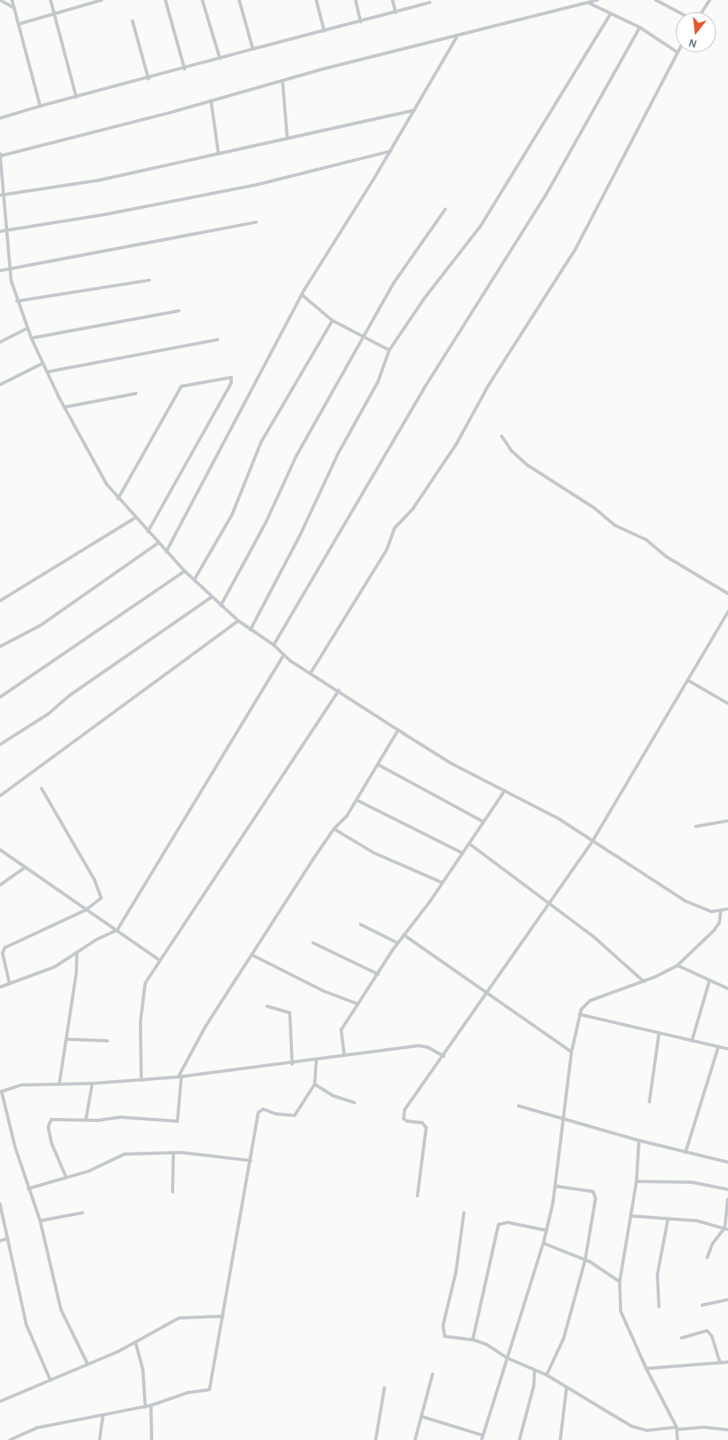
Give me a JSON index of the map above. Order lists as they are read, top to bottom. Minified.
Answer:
{"north":"bottom"}
